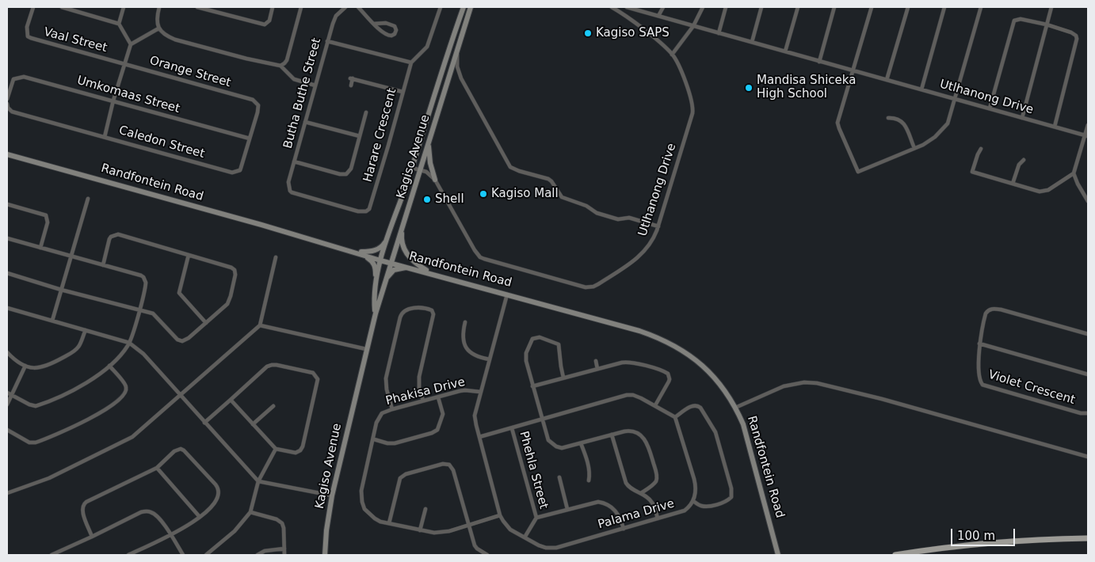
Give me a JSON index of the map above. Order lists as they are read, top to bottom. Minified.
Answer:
{"streets":{"street":["Vaal Street","Orange Street","Butha Buthe Street","Umkomaas Street","Utlhanong Drive","Harare Crescent","Caledon Street","Kagiso Avenue","Randfontein Road","Violet Crescent","Phakisa Drive","Phehla Street","Palama Drive"]},"crossings":[["Vaal Street","Orange Street"],["Orange Street","Caledon Street"],["Butha Buthe Street","Harare Crescent"],["Umkomaas Street","Caledon Street"],["Utlhanong Drive","Kagiso Avenue"],["Kagiso Avenue","Randfontein Road"],["Randfontein Road","Palama Drive"],["Phakisa Drive","Palama Drive"],["Phehla Street","Palama Drive"]],"places":["Kagiso SAPS","Mandisa Shiceka High School","Kagiso Mall","Shell"],"scale_bar":"100 m"}
